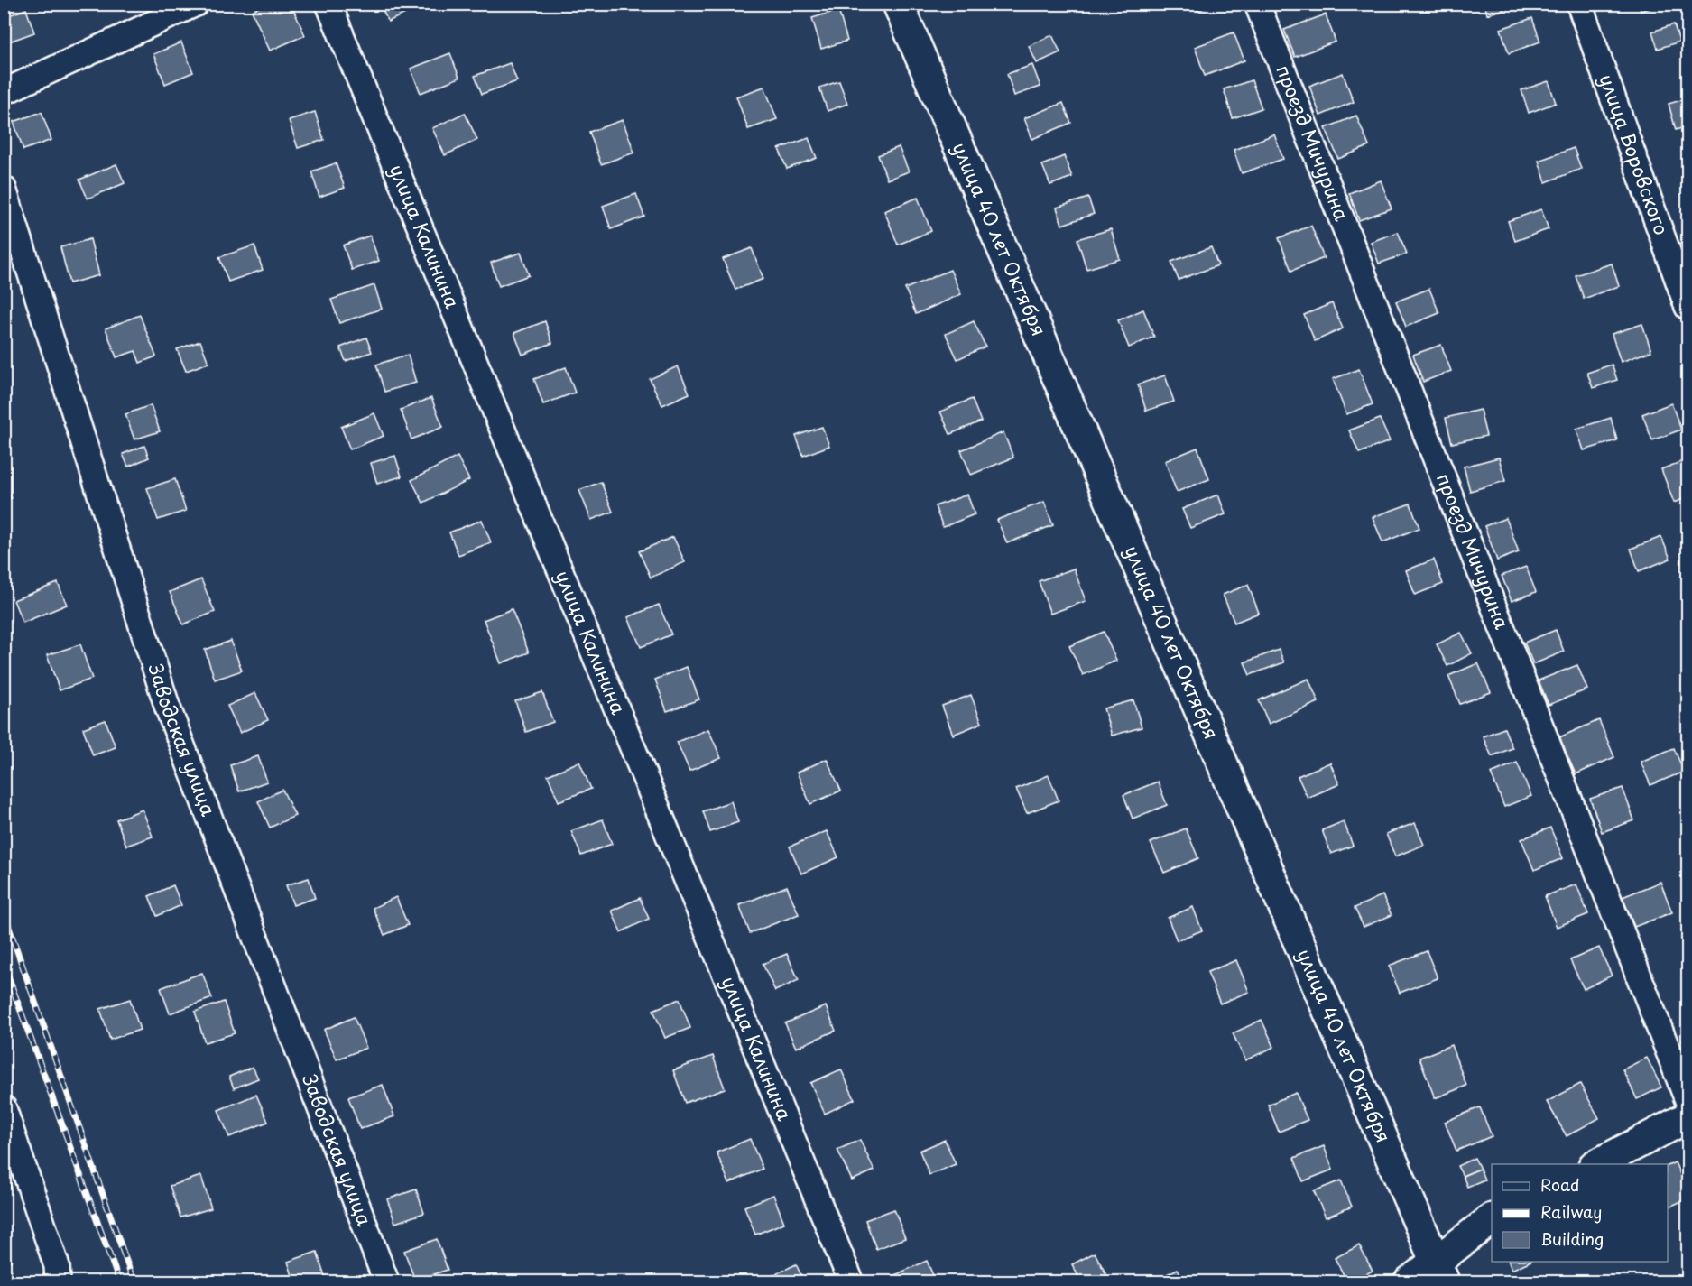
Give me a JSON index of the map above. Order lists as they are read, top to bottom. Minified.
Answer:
{"streets":{"street":["проезд Мичурина","улица Воровского","улица Калинина","улица 40 лет Октября","Заводская улица"]},"legend":["Road","Railway","Building"]}
